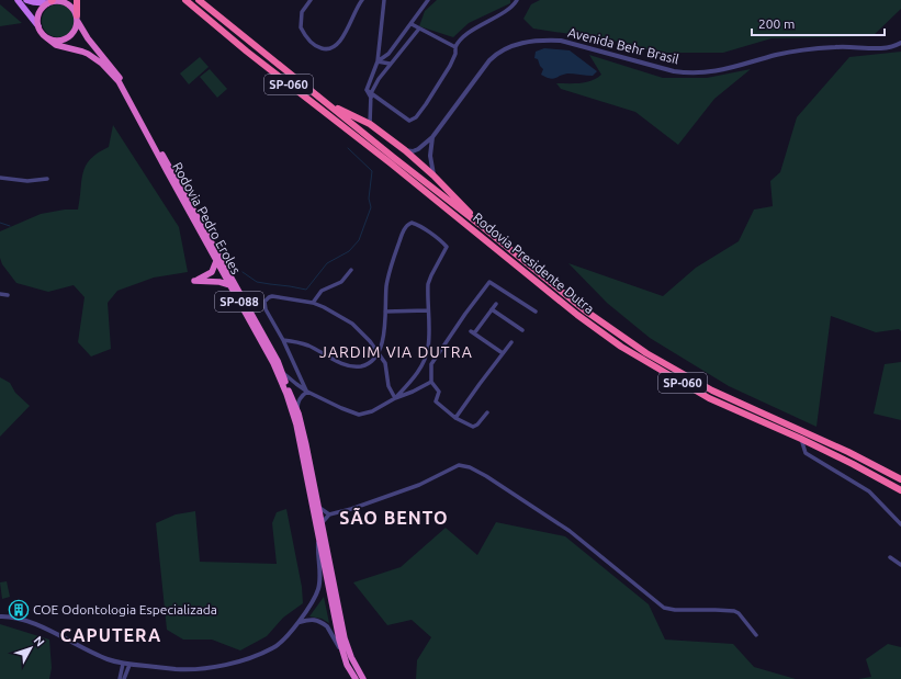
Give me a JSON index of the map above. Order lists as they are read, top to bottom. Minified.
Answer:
{"streets":{"highway":["SP-060","Rodovia Pedro Eroles","Rodovia Presidente Dutra","SP-088"],"street":["Avenida Behr Brasil"]},"districts":["JARDIM VIA DUTRA","SÃO BENTO","CAPUTERA"],"places":{"building":["COE Odontologia Especializada"]},"scale_bar":"200 m","north":"top right"}
